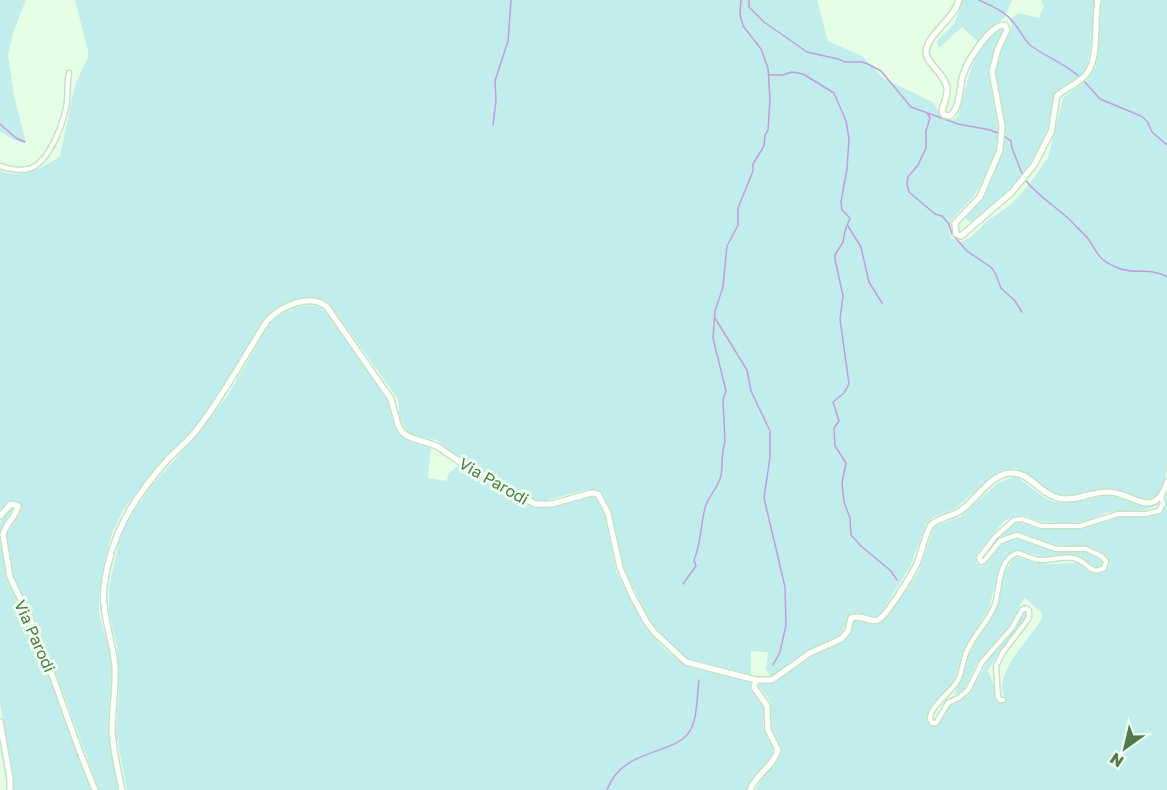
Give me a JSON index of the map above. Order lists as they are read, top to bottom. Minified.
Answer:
{"streets":{"street":["Via Parodi"]},"north":"bottom left"}
